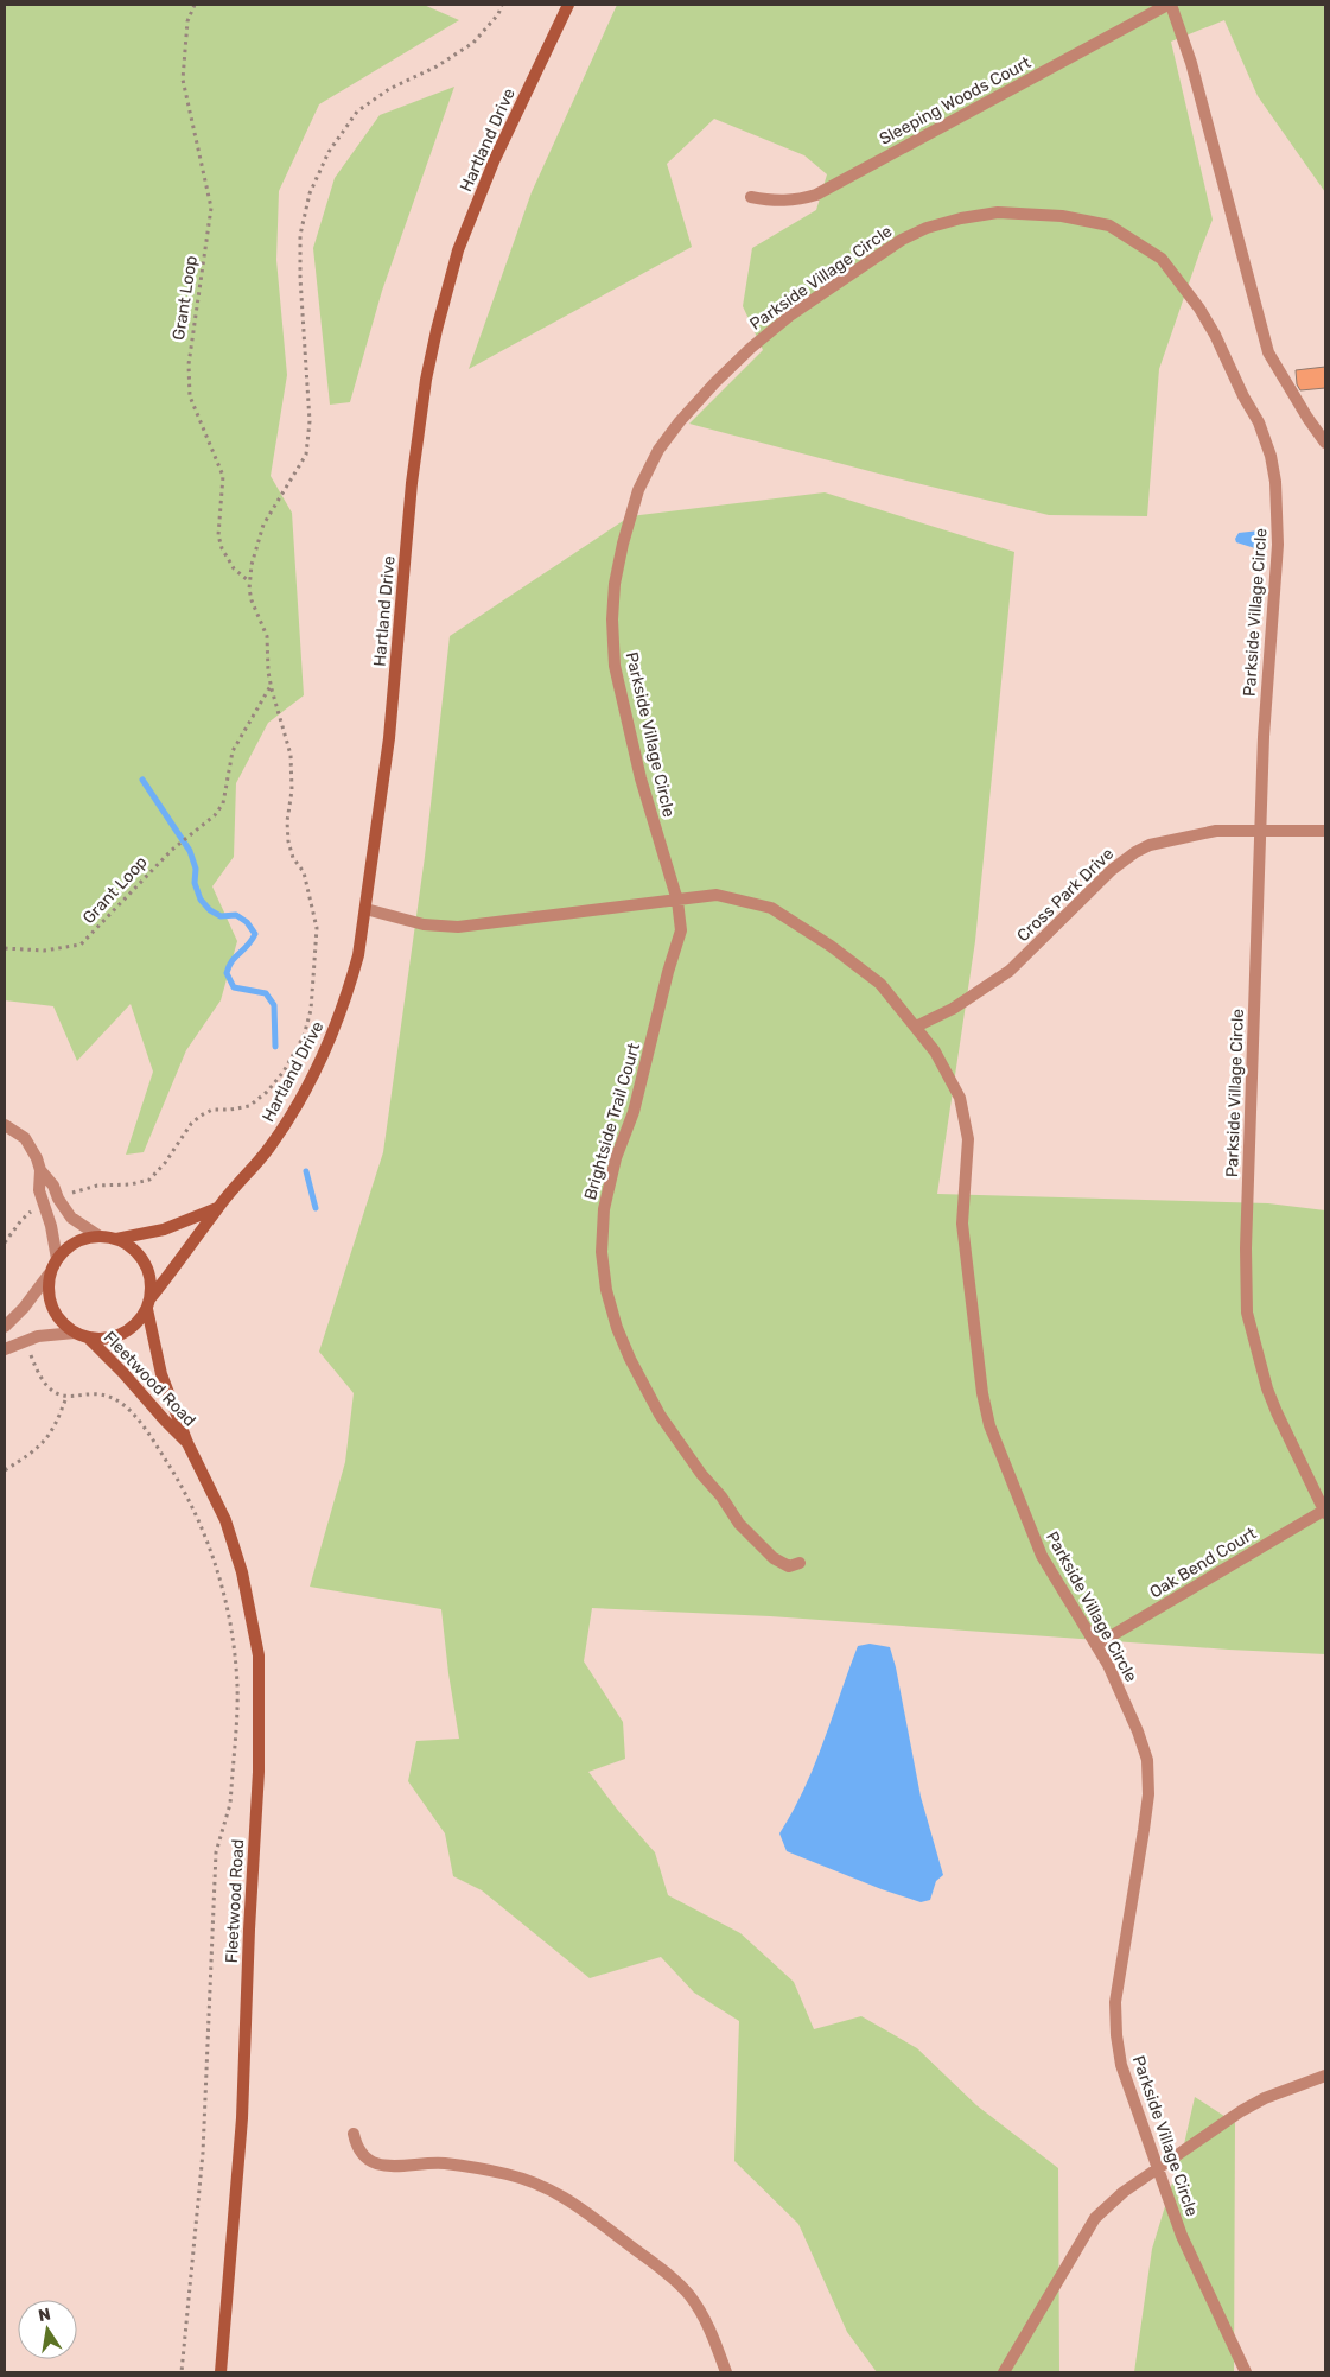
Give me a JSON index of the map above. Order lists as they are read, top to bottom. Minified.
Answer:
{"streets":{"main road":["Hartland Drive","Fleetwood Road"],"street":["Sleeping Woods Court","Parkside Village Circle","Cross Park Drive","Brightside Trail Court","Oak Bend Court"],"path":["Grant Loop"]},"crossings":[["Hartland Drive","Parkside Village Circle"],["Hartland Drive","Fleetwood Road"],["Parkside Village Circle","Cross Park Drive"],["Parkside Village Circle","Brightside Trail Court"],["Parkside Village Circle","Oak Bend Court"]],"north":"top"}
